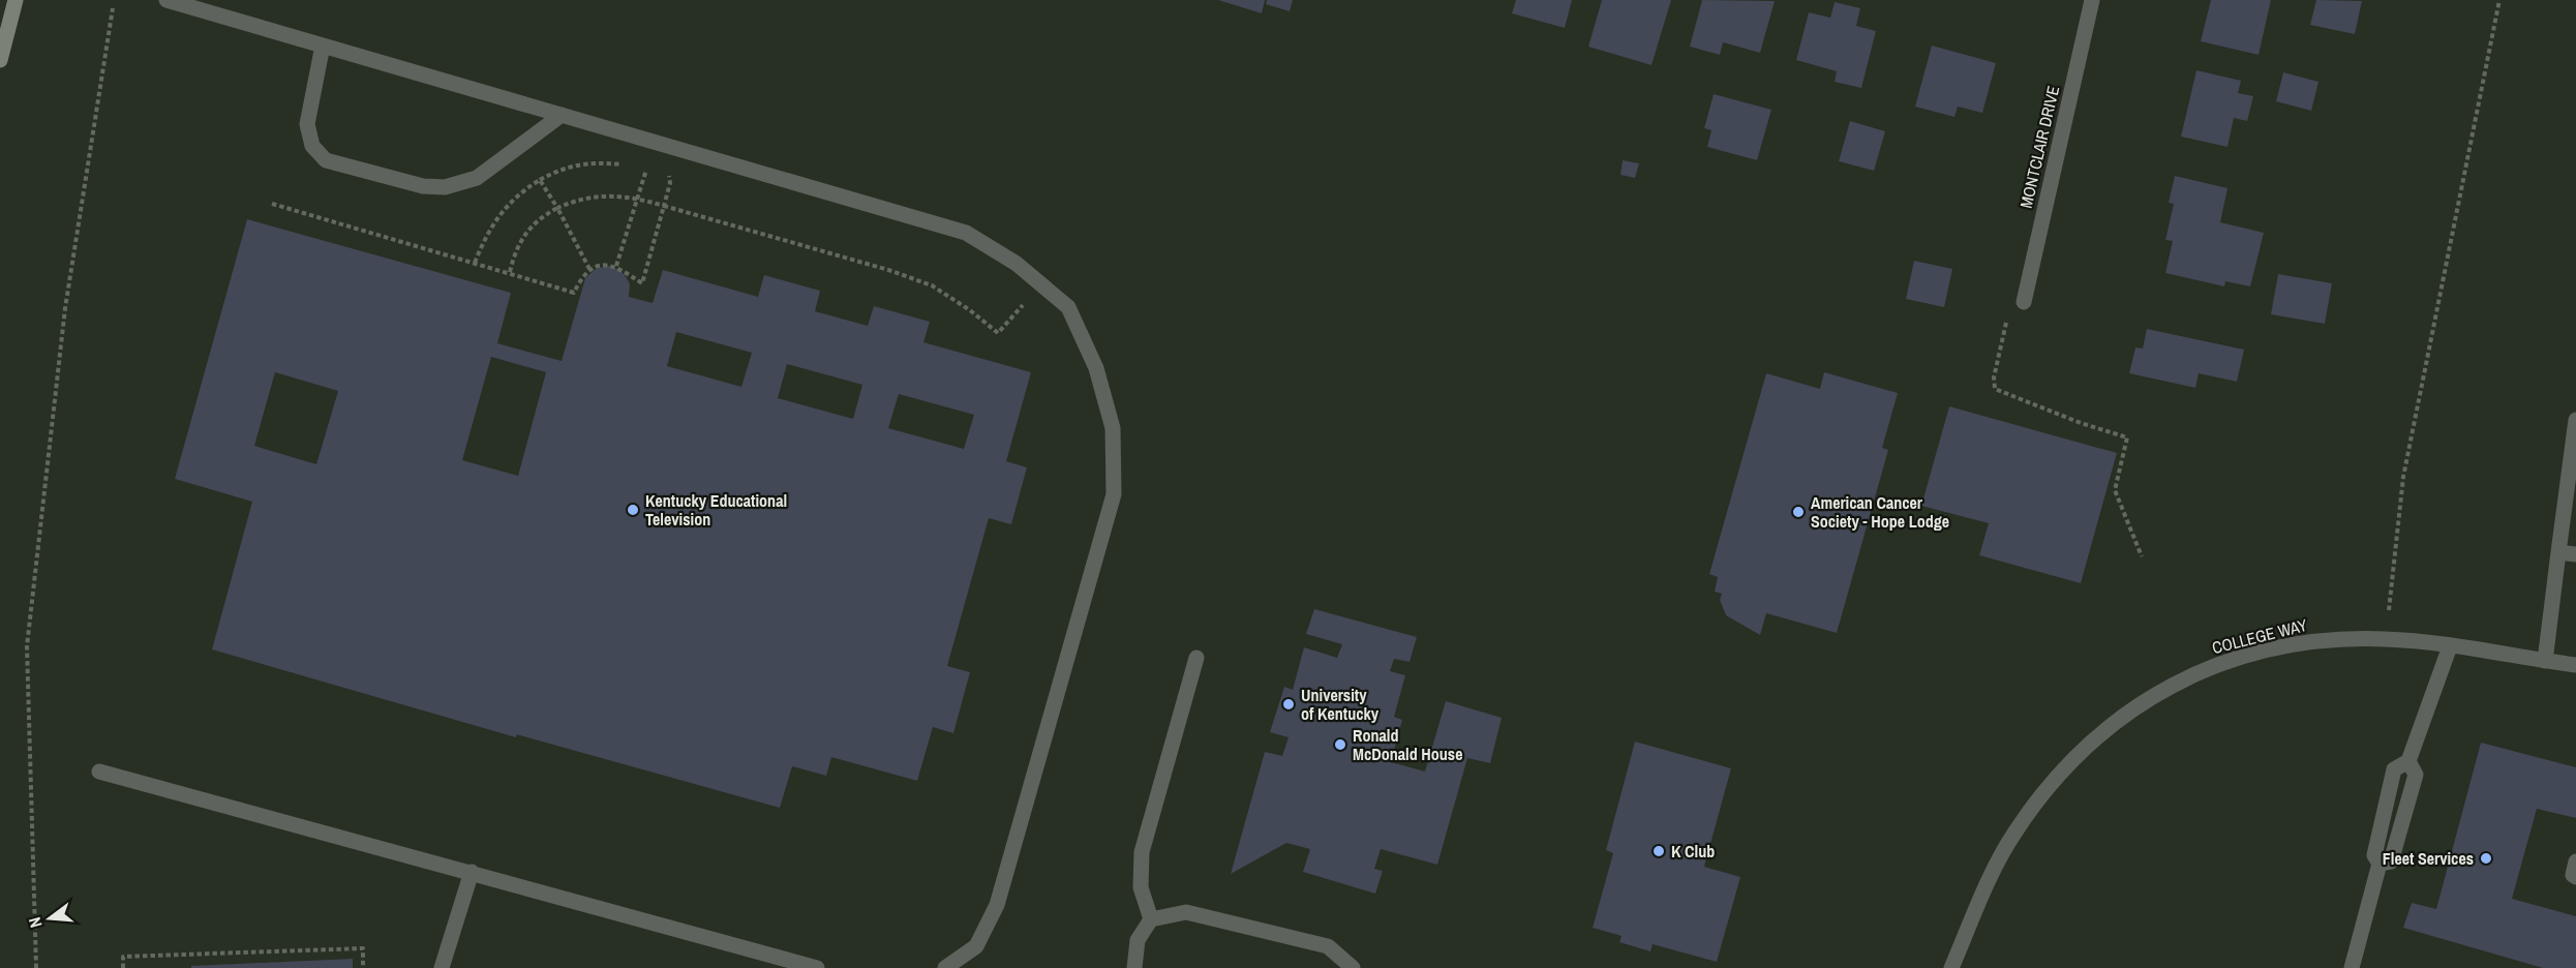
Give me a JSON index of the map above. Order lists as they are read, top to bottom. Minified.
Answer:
{"streets":{"street":["MONTCLAIR DRIVE","COLLEGE WAY"]},"places":["Kentucky Educational Television","American Cancer Society - Hope Lodge","University of Kentucky","Ronald McDonald House","K Club","Fleet Services"],"north":"left"}
